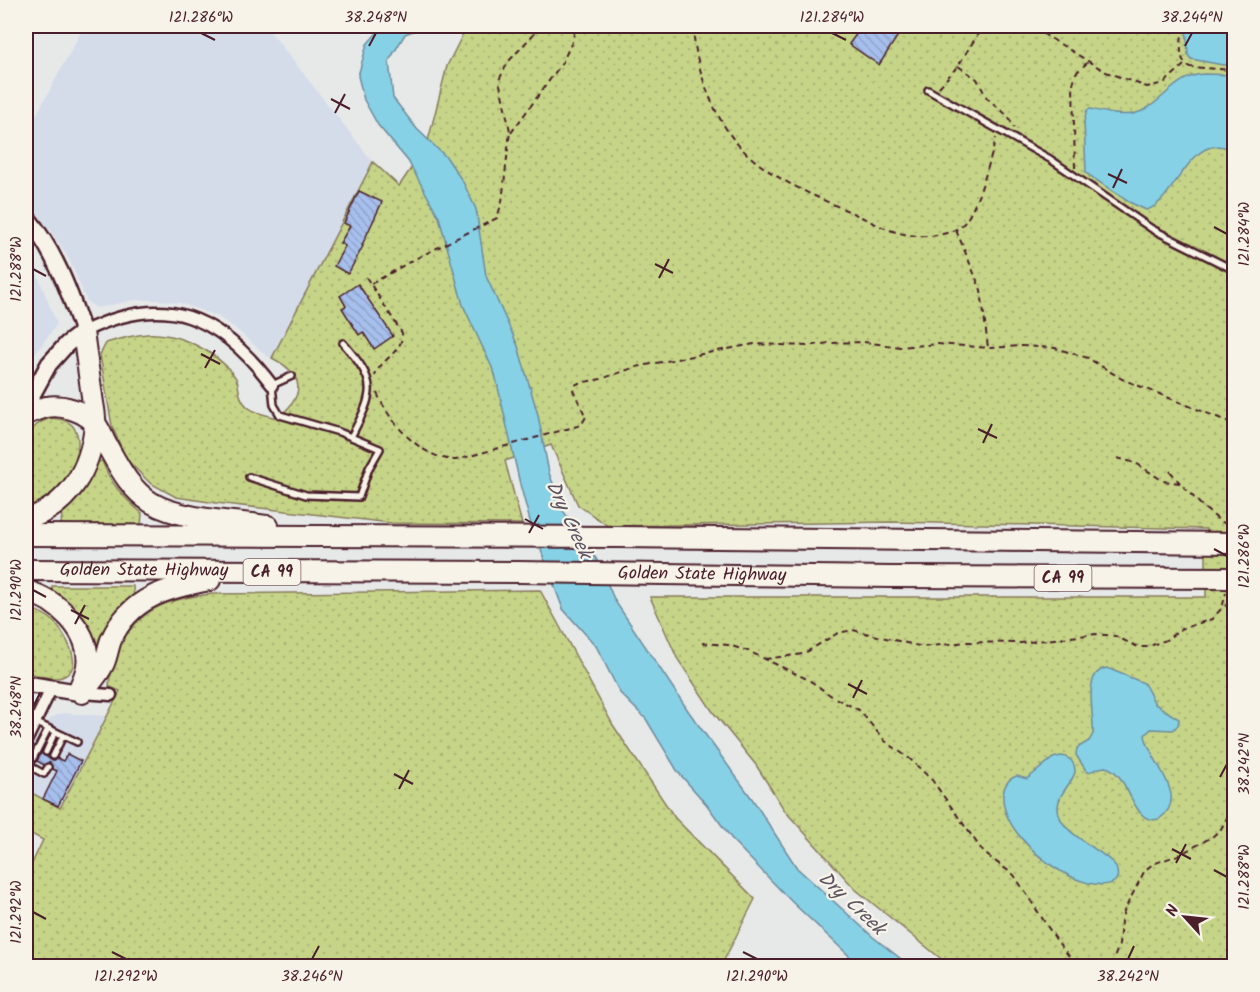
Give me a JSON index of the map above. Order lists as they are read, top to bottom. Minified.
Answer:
{"streets":{"highway":["Golden State Highway","CA 99"]},"water":["Dry Creek"],"north":"top left","coordinates":["121.286°W","38.248°N","121.284°W","38.244°N","121.288°W","121.290°W","38.242°N","121.292°W","38.246°N"]}
